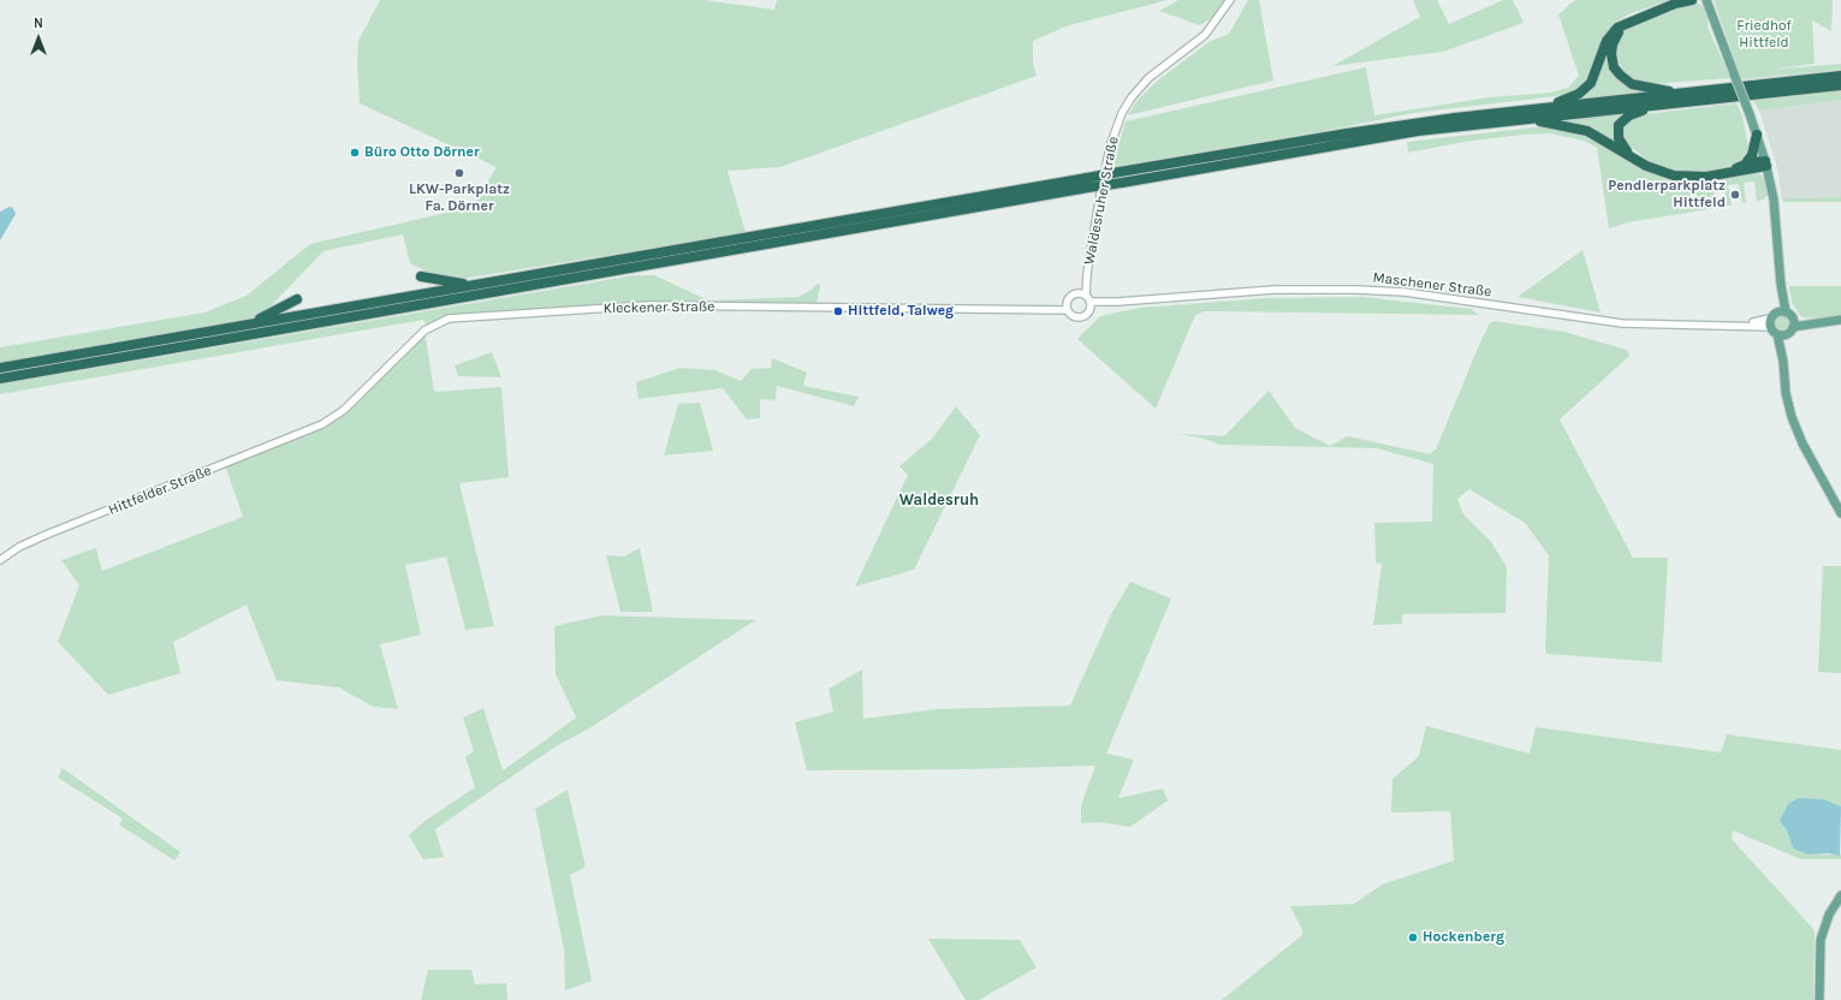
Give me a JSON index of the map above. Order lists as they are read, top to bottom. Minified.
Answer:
{"streets":{"street":["Waldesruher Straße","Maschener Straße","Kleckener Straße","Hittfelder Straße"]},"crossings":[["Waldesruher Straße","Maschener Straße"],["Waldesruher Straße","Kleckener Straße"],["Maschener Straße","Kleckener Straße"],["Kleckener Straße","Hittfelder Straße"]],"districts":["Waldesruh"],"parks":["Friedhof Hittfeld"],"places":["Büro Otto Dörner","LKW-Parkplatz Fa. Dörner","Pendlerparkplatz Hittfeld","Hittfeld, Talweg","Hockenberg"],"north":"top"}
